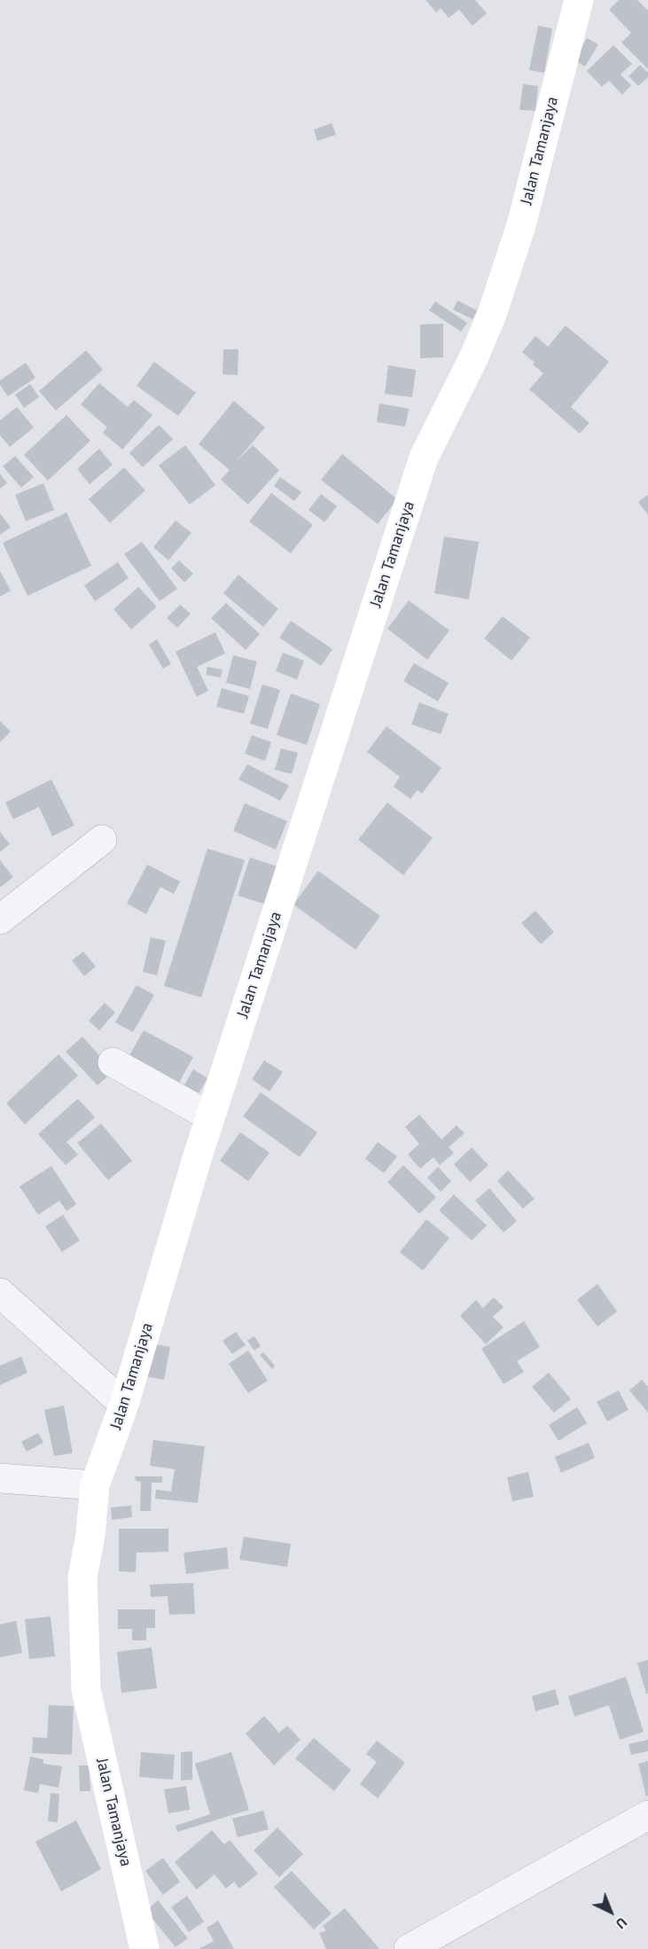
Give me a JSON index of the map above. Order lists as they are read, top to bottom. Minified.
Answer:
{"streets":{"street":["Jalan Tamanjaya"]},"north":"bottom right"}
